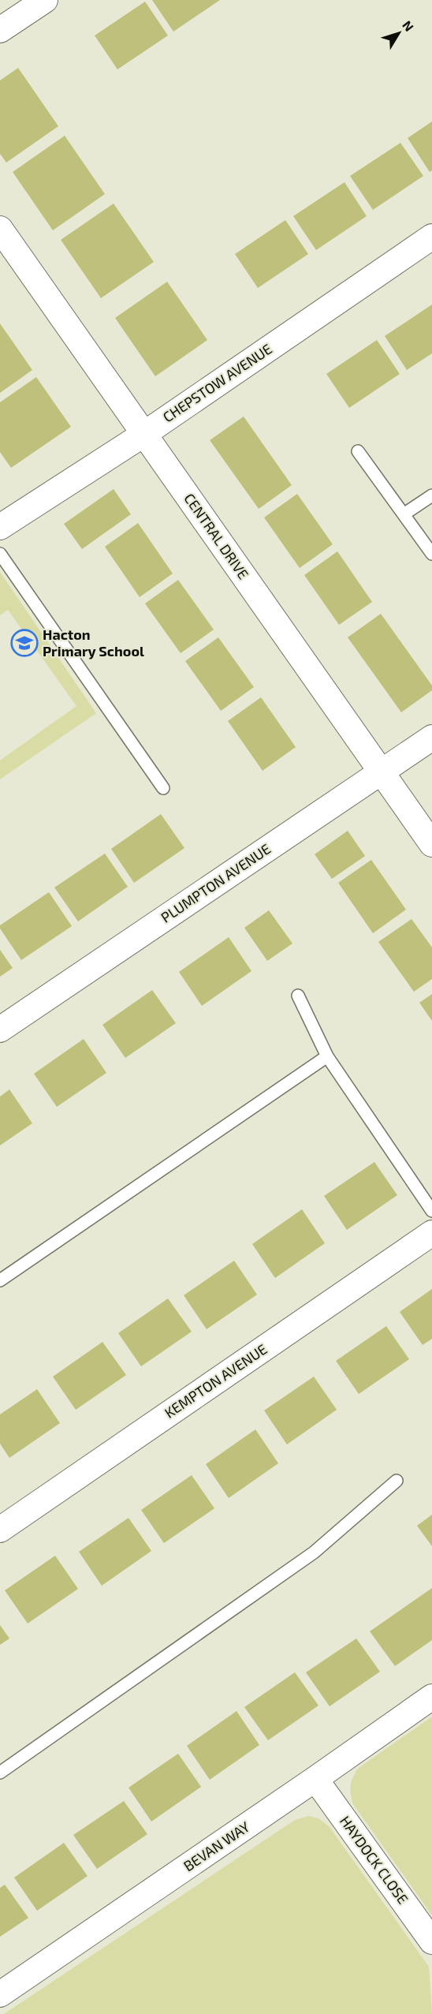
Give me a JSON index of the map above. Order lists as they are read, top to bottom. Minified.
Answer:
{"streets":{"street":["CHEPSTOW AVENUE","CENTRAL DRIVE","PLUMPTON AVENUE","KEMPTON AVENUE","BEVAN WAY","HAYDOCK CLOSE"]},"crossings":[["CHEPSTOW AVENUE","CENTRAL DRIVE"],["CENTRAL DRIVE","PLUMPTON AVENUE"],["BEVAN WAY","HAYDOCK CLOSE"]],"places":{"school or university":["Hacton Primary School"]},"north":"top right"}
